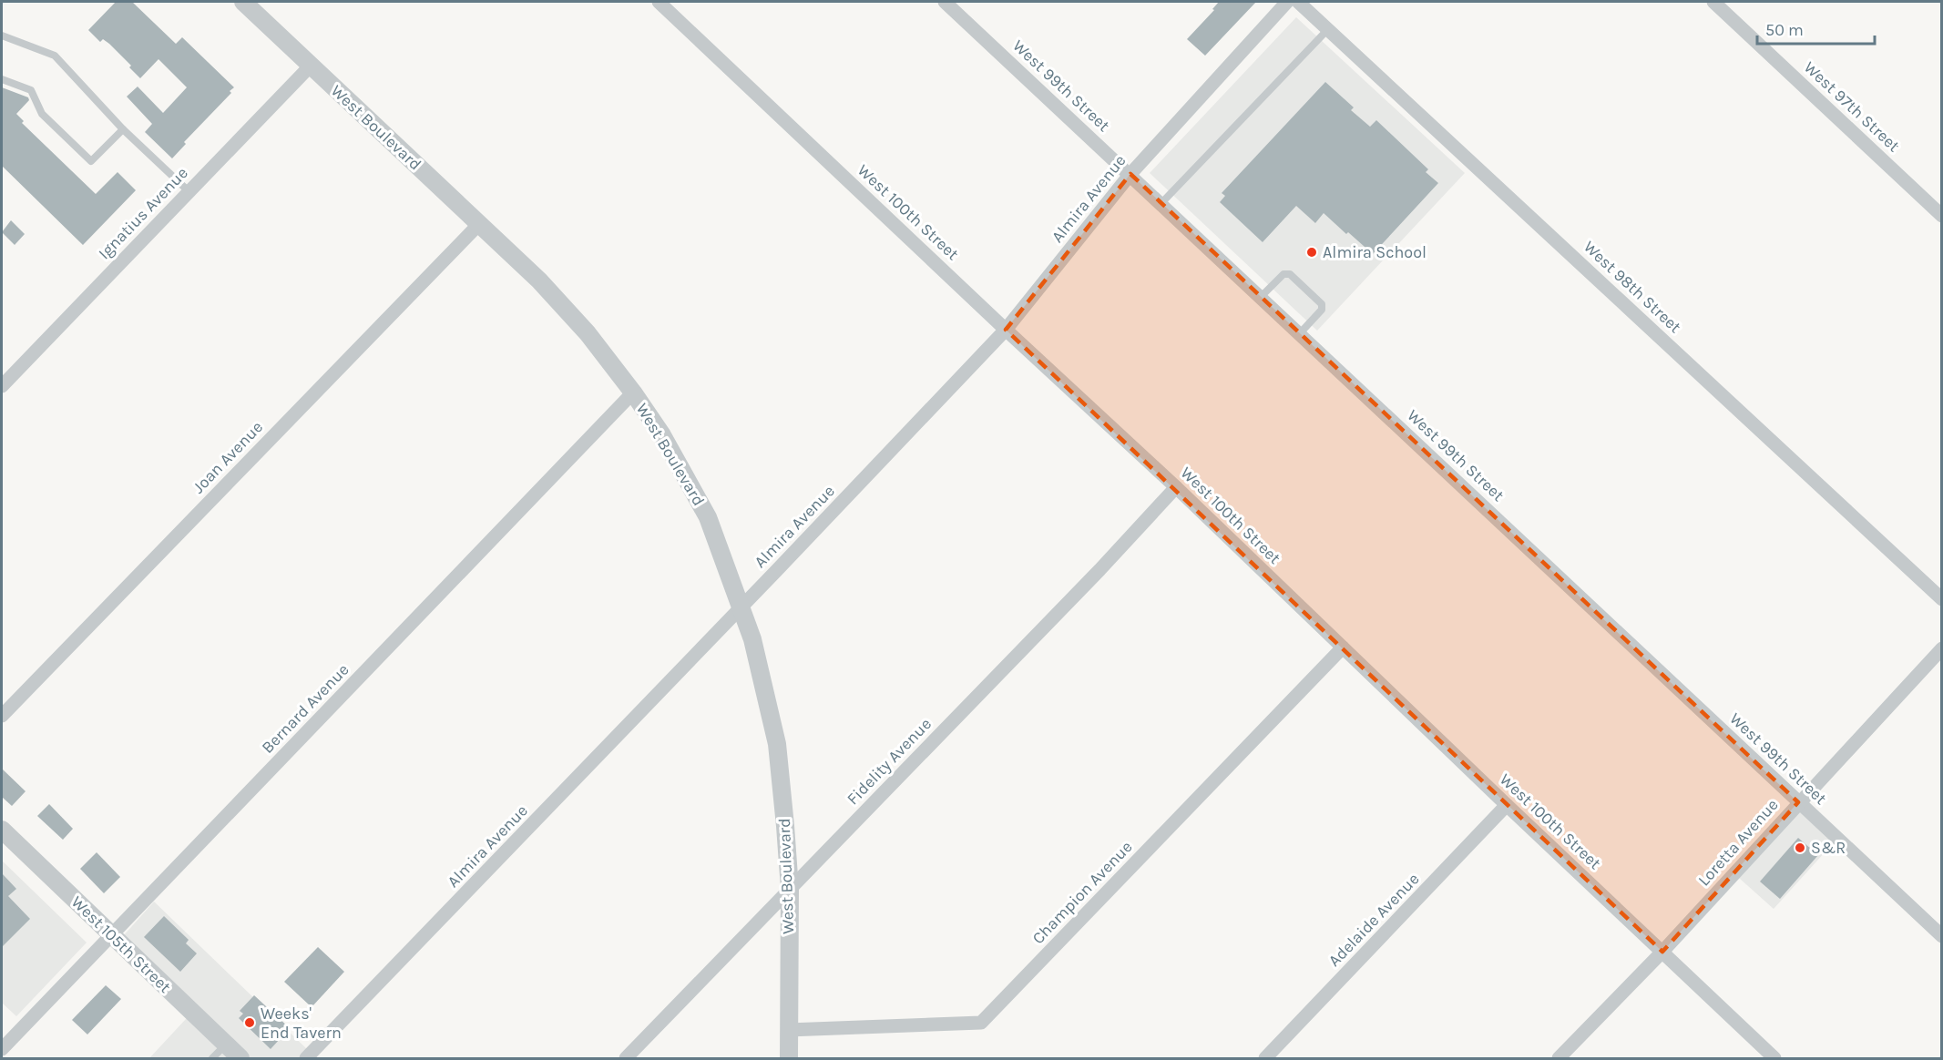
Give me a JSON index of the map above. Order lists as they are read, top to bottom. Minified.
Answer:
{"streets":{"street":["West 99th Street","West 97th Street","West Boulevard","Almira Avenue","West 100th Street","Ignatius Avenue","West 98th Street","Joan Avenue","Bernard Avenue","Fidelity Avenue","Loretta Avenue","Champion Avenue","Adelaide Avenue","West 105th Street"]},"crossings":[["West 99th Street","Almira Avenue"],["West 99th Street","Loretta Avenue"],["West Boulevard","Almira Avenue"],["West Boulevard","Ignatius Avenue"],["West Boulevard","Joan Avenue"],["West Boulevard","Bernard Avenue"],["West Boulevard","Fidelity Avenue"],["West Boulevard","Champion Avenue"],["Almira Avenue","West 100th Street"],["West 100th Street","Fidelity Avenue"],["West 100th Street","Loretta Avenue"],["West 100th Street","Champion Avenue"],["West 100th Street","Adelaide Avenue"],["Bernard Avenue","West 105th Street"]],"places":["Almira School","S&R","Weeks' End Tavern"],"scale_bar":"50 m"}
